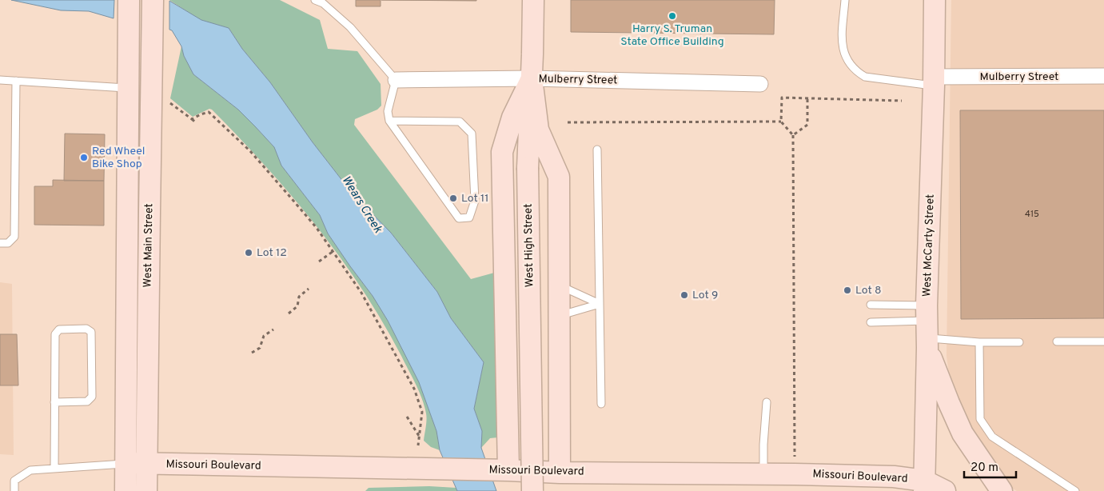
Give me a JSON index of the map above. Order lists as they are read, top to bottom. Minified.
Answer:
{"streets":{"street":["Mulberry Street","West Main Street","West High Street","West McCarty Street","Missouri Boulevard"]},"crossings":[["Mulberry Street","West High Street"],["Mulberry Street","West McCarty Street"],["West Main Street","Missouri Boulevard"],["West McCarty Street","Missouri Boulevard"]],"water":["Wears Creek"],"places":["Harry S. Truman State Office Building","Red Wheel Bike Shop","Lot 11","Lot 12","Lot 8","Lot 9"],"house_numbers":["415"],"scale_bar":"20 m"}
